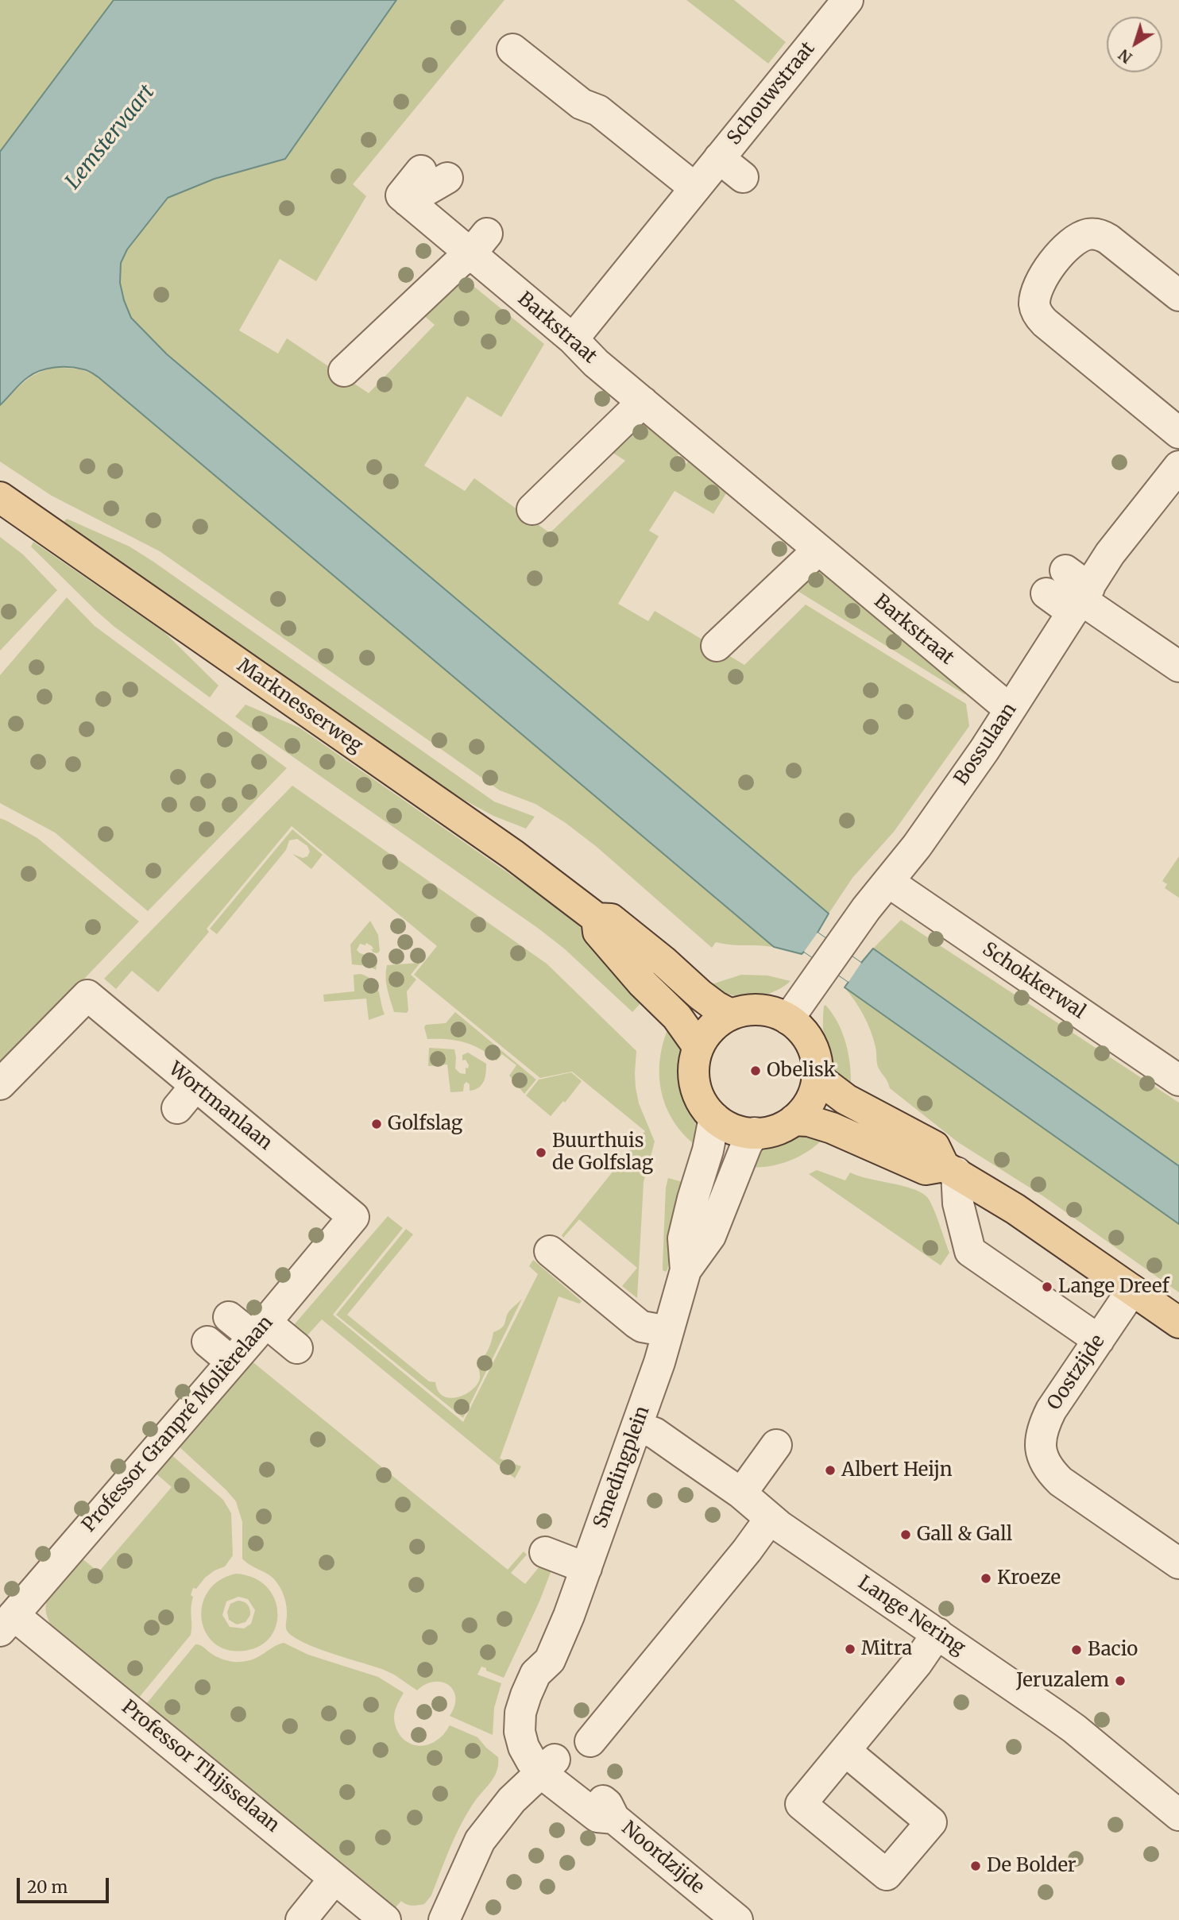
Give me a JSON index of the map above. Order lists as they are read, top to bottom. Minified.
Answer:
{"streets":{"main road":["Marknesserweg"],"street":["Schouwstraat","Barkstraat","Bossulaan","Schokkerwal","Wortmanlaan","Oostzijde","Professor Granpré Molièrelaan","Smedingplein","Lange Nering","Professor Thijsselaan","Noordzijde"]},"crossings":[["Schouwstraat","Barkstraat"],["Barkstraat","Bossulaan"],["Marknesserweg","Bossulaan"],["Marknesserweg","Smedingplein"],["Bossulaan","Schokkerwal"],["Bossulaan","Smedingplein"],["Wortmanlaan","Professor Granpré Molièrelaan"],["Professor Granpré Molièrelaan","Professor Thijsselaan"],["Smedingplein","Lange Nering"],["Smedingplein","Noordzijde"]],"water":["Lemstervaart"],"places":["Obelisk","Golfslag","Buurthuis de Golfslag","Lange Dreef","Albert Heijn","Gall & Gall","Kroeze","Mitra","Bacio","Jeruzalem","De Bolder"],"scale_bar":"20 m","north":"bottom left"}
